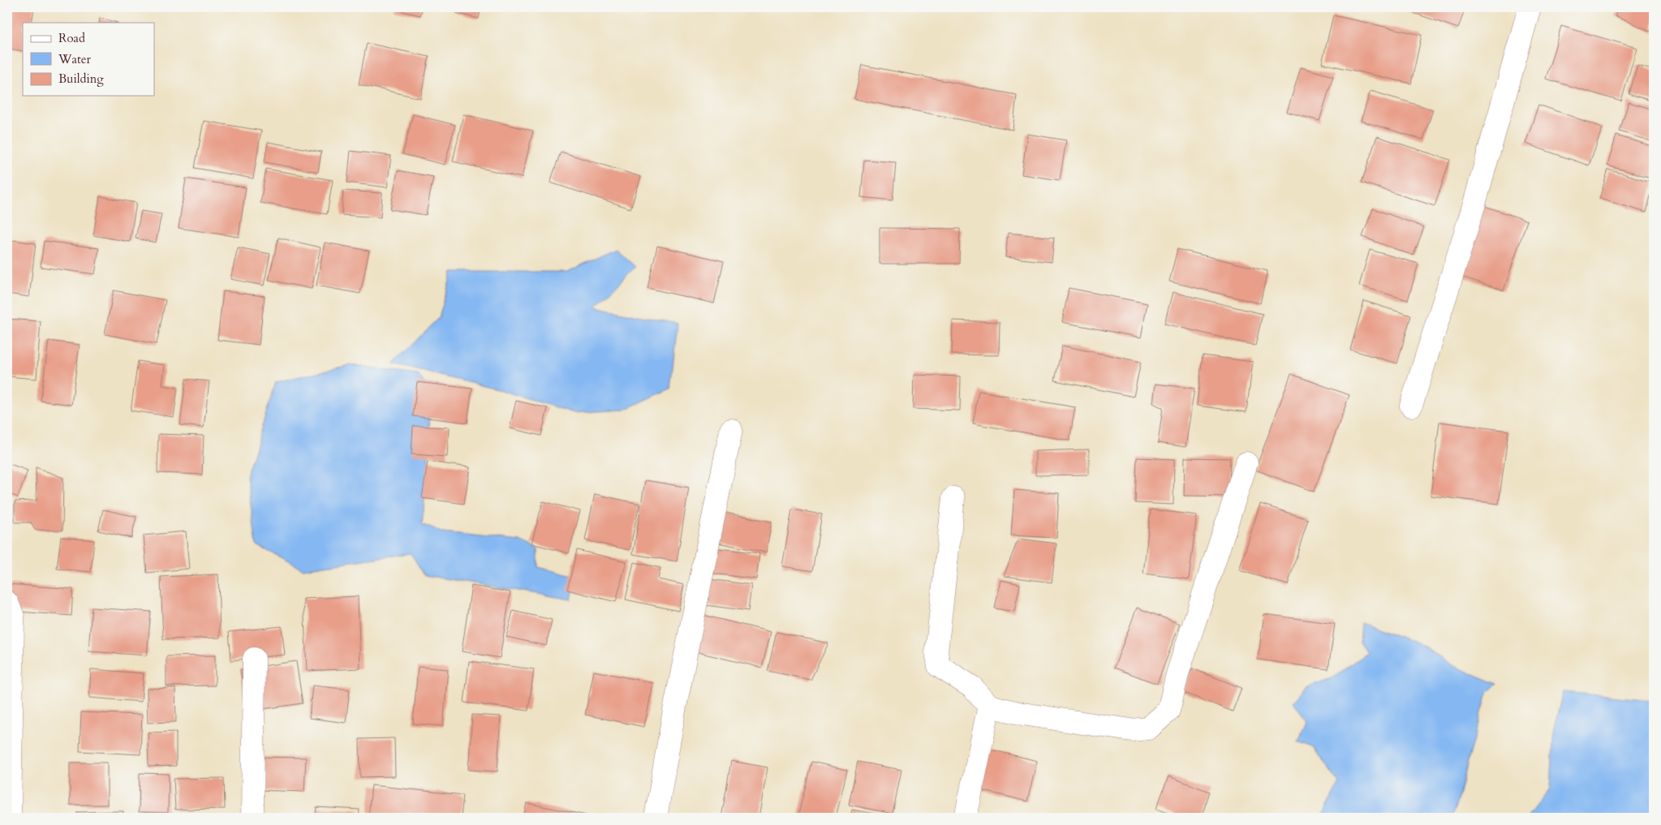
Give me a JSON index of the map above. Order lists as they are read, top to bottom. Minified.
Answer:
{"legend":["Road","Water","Building"]}
